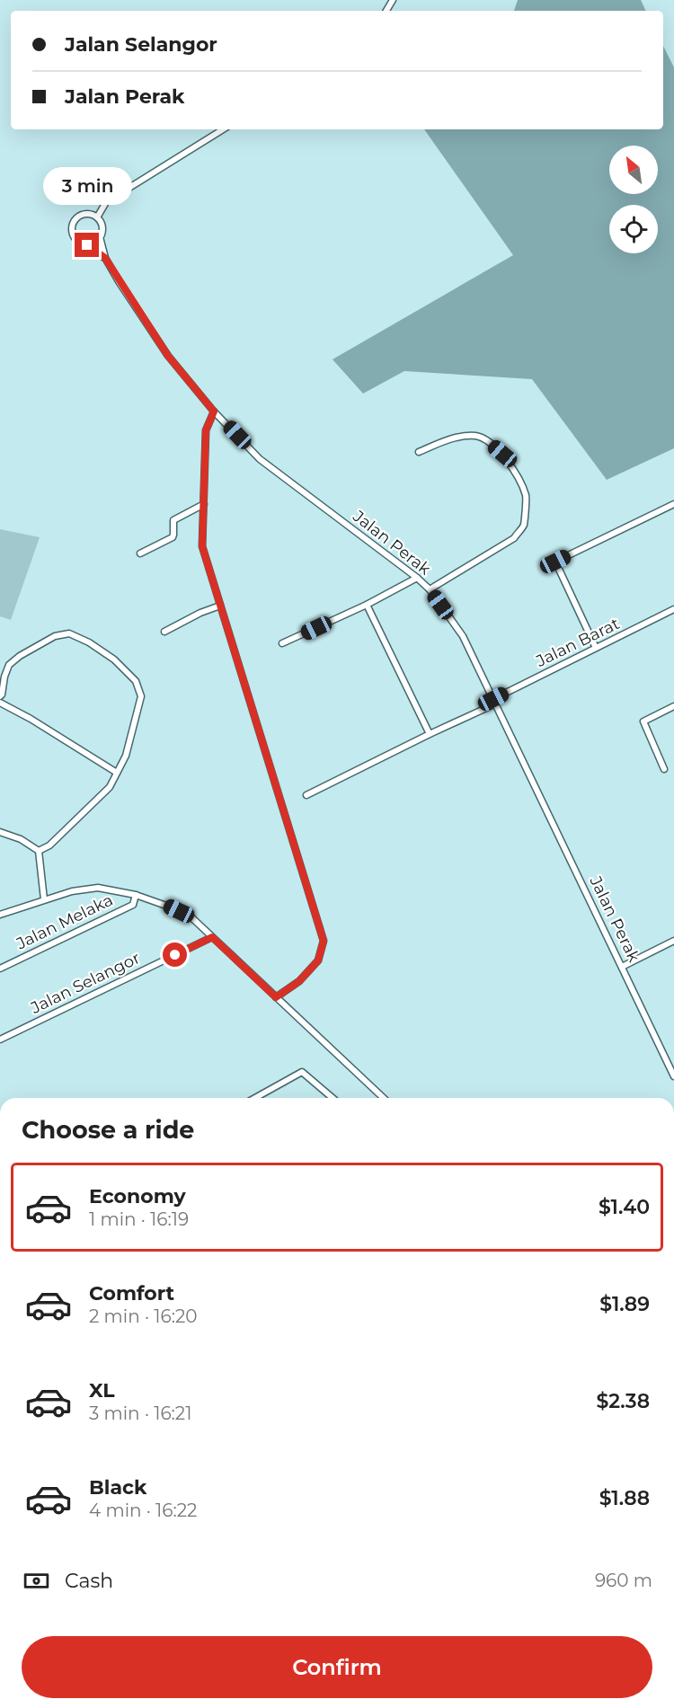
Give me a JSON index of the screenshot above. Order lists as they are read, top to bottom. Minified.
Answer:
{"streets":{"street":["Jalan Perak","Jalan Barat","Jalan Melaka","Jalan Selangor"]},"crossings":[["Jalan Perak","Jalan Barat"]],"north":"top left","page":{"banner":["Jalan Selangor","Jalan Perak"],"bubble":"3 min","heading":"Choose a ride","list":[{"name":"Economy","note":"1 min · 16:19","value":"$1.40"},{"name":"Comfort","note":"2 min · 16:20","value":"$1.89"},{"name":"XL","note":"3 min · 16:21","value":"$2.38"},{"name":"Black","note":"4 min · 16:22","value":"$1.88"}],"pay":["Cash","960 m"],"buttons":"Confirm"}}
